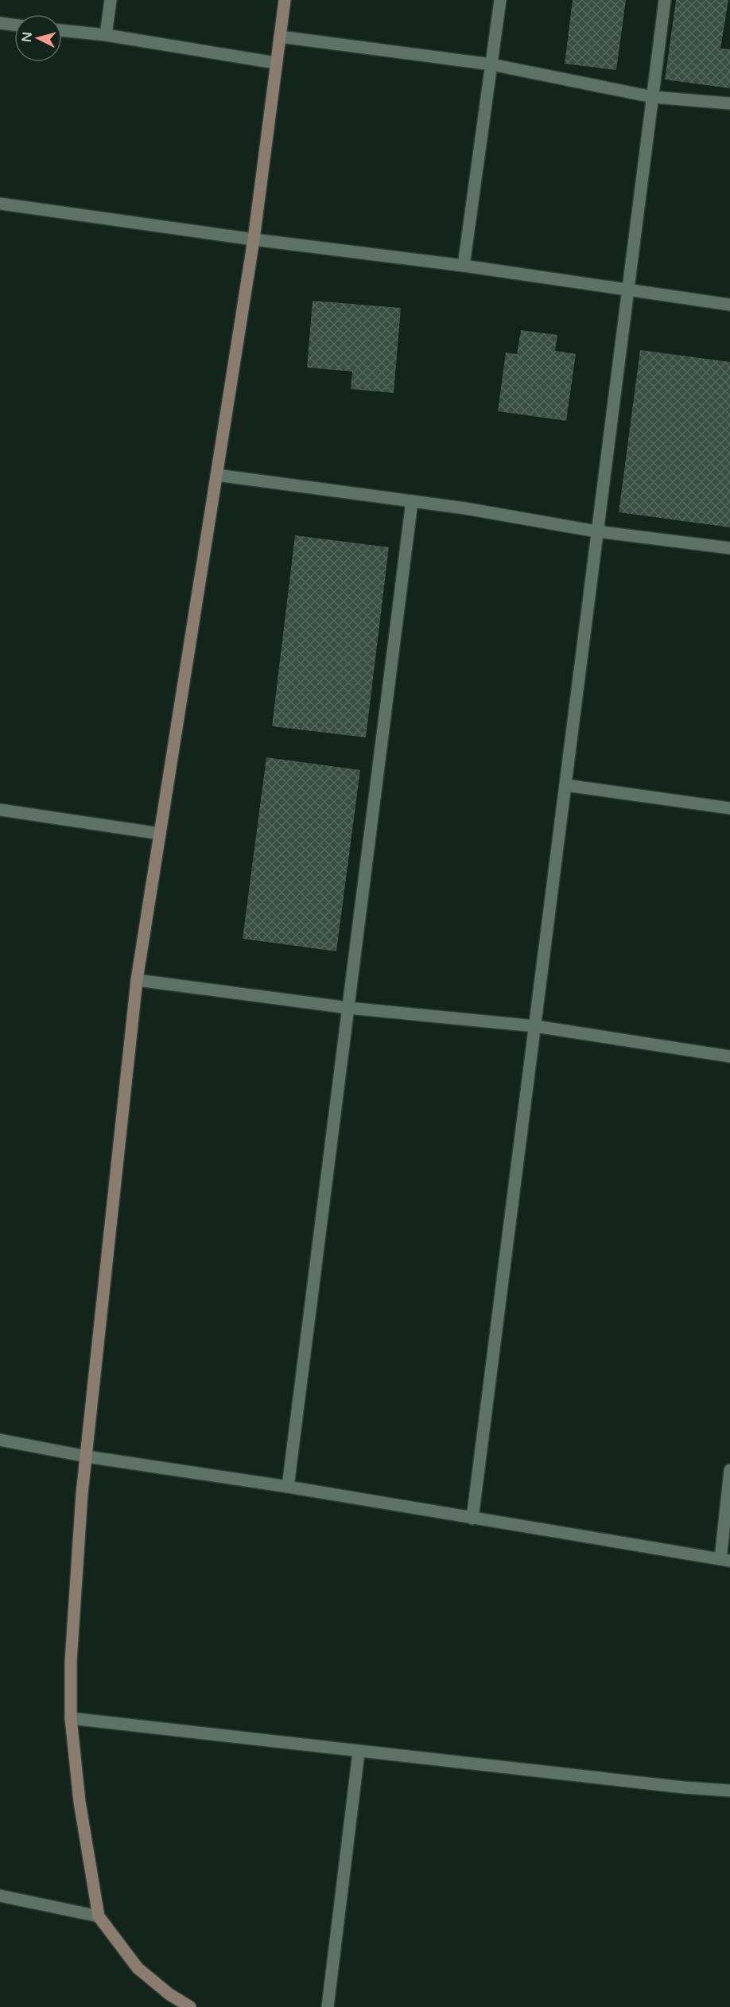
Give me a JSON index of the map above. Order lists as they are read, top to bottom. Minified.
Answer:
{"north":"left"}
